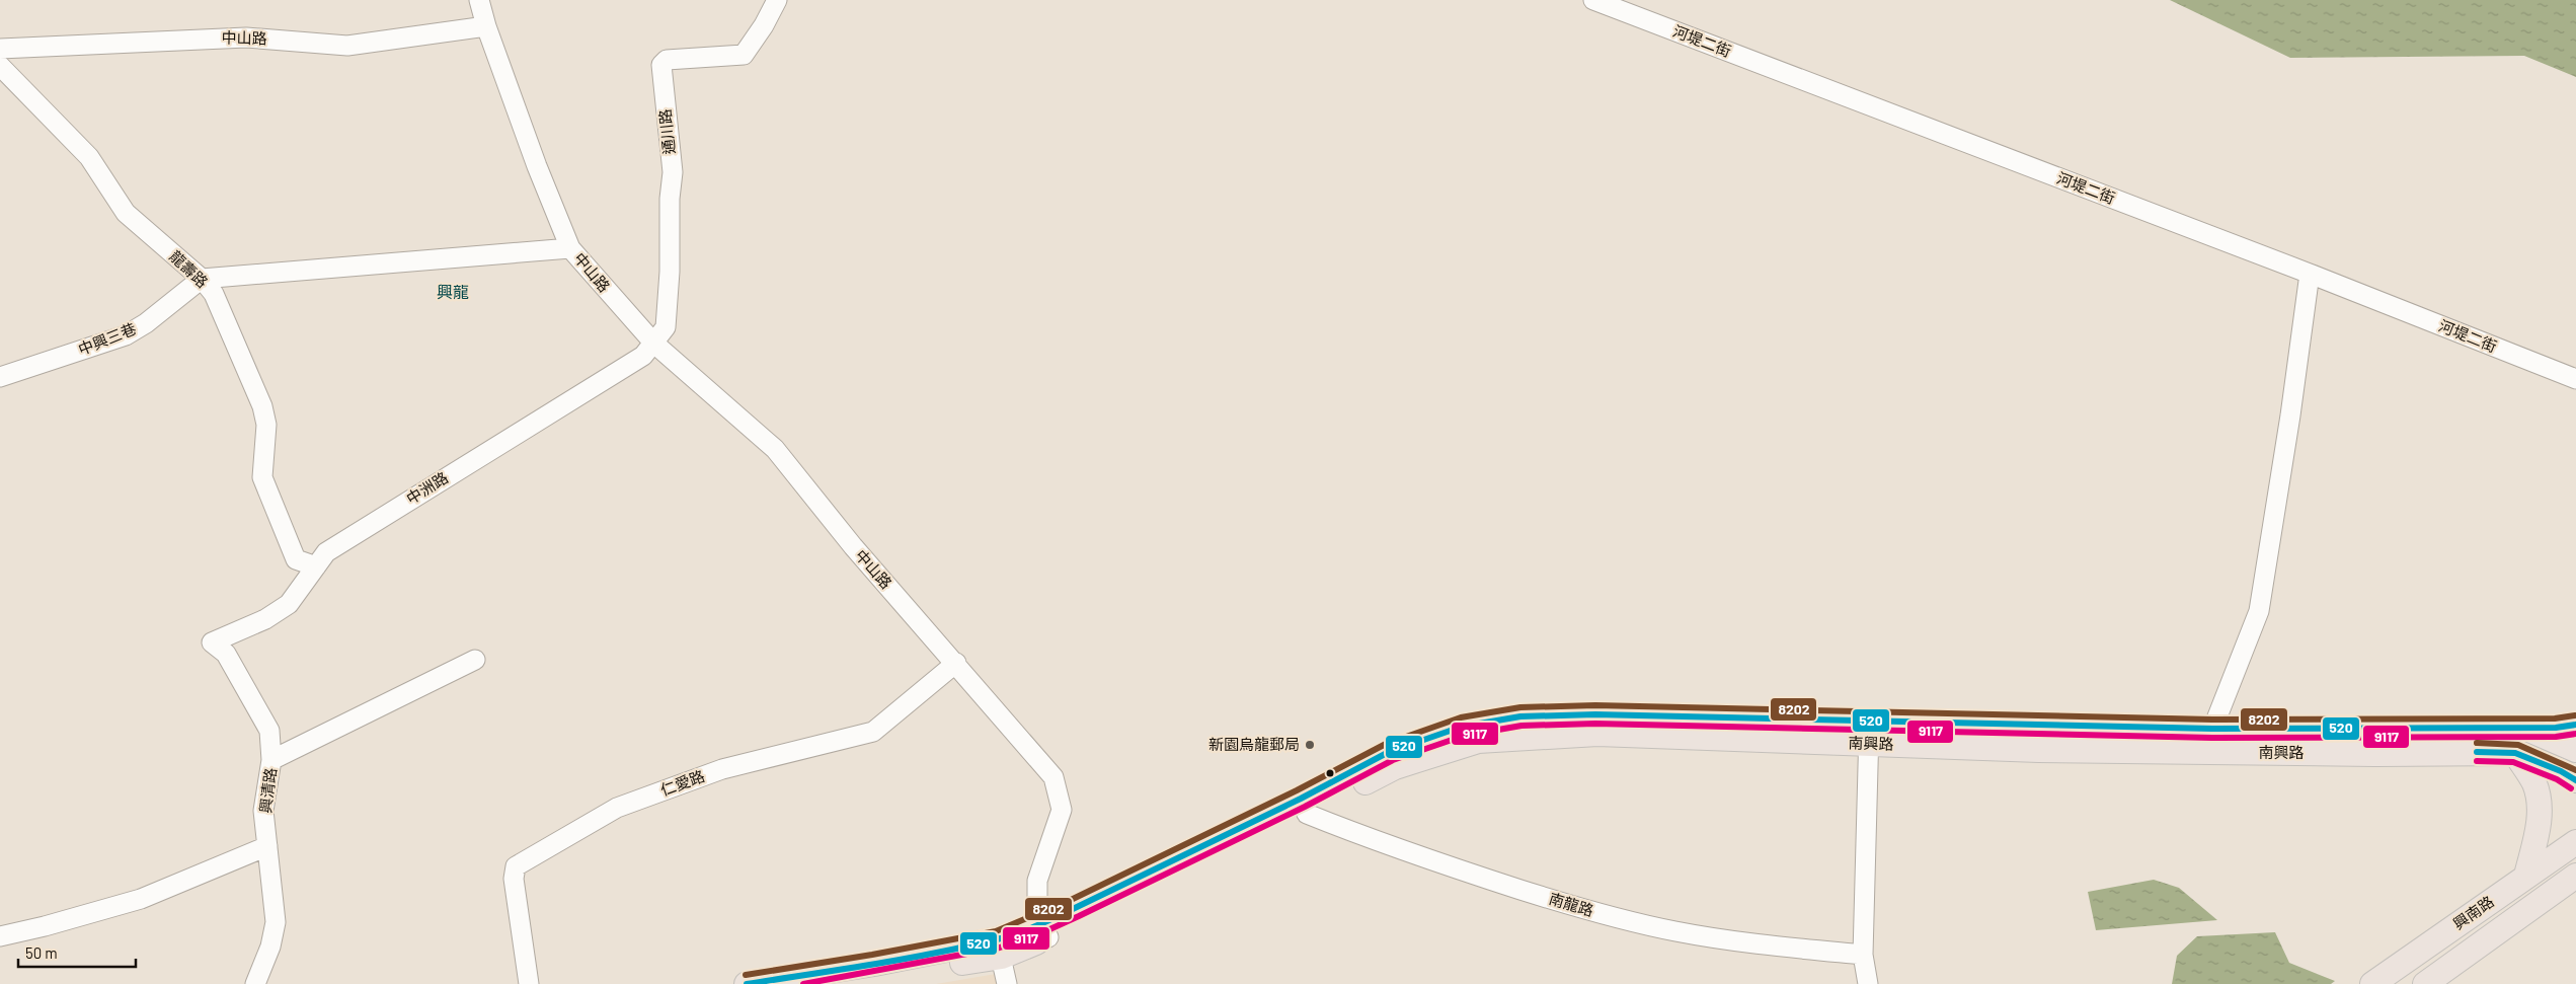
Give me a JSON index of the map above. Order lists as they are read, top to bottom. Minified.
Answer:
{"streets":{"main road":["南興路","興南路"],"street":["中山路","河堤二街","通川路","龍壽路","中興三巷","中洲路","仁愛路","興清路","南龍路"]},"crossings":[["中山路","通川路"],["中山路","龍壽路"],["中山路","中興三巷"],["中山路","中洲路"],["中山路","南興路"],["中山路","仁愛路"],["通川路","中洲路"],["龍壽路","中興三巷"],["龍壽路","中洲路"],["中洲路","興清路"],["南興路","南龍路"]],"districts":["興龍"],"places":["新園烏龍郵局"],"lines":["transit line 8202","transit line 520","transit line 9117"],"scale_bar":"50 m"}
